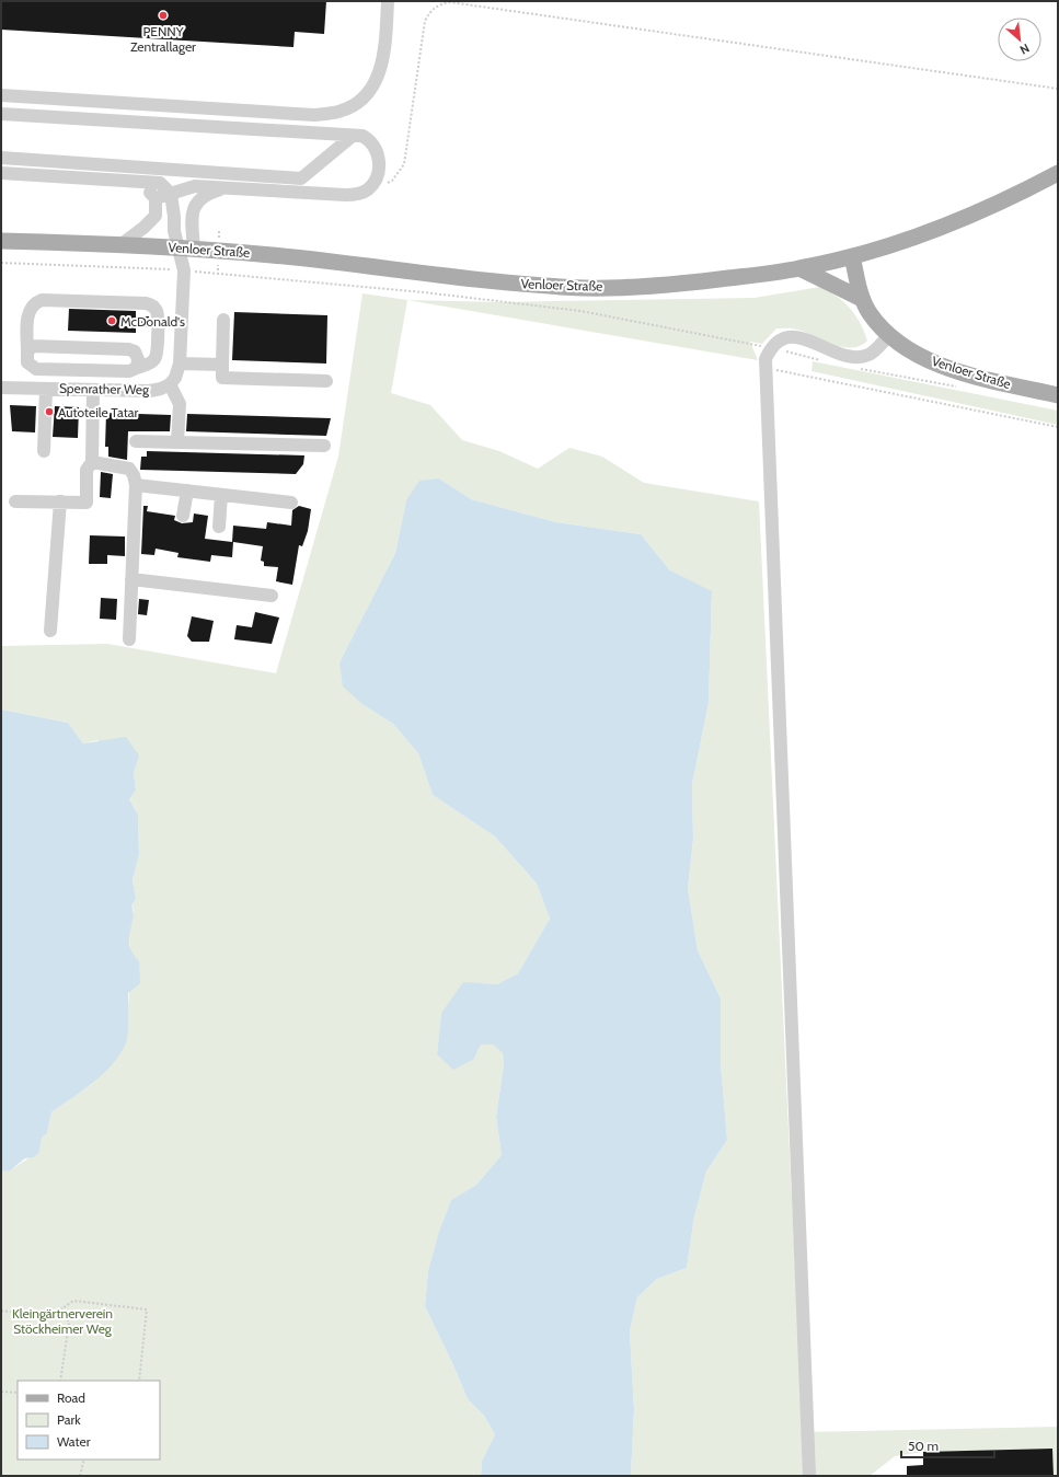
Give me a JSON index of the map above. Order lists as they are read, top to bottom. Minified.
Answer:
{"streets":{"main road":["Venloer Straße"],"street":["Spenrather Weg"]},"parks":["Kleingärtnerverein Stöckheimer Weg"],"places":["PENNY Zentrallager","McDonald's","Autoteile Tatar"],"legend":["Road","Park","Water"],"scale_bar":"50 m","north":"bottom right"}
